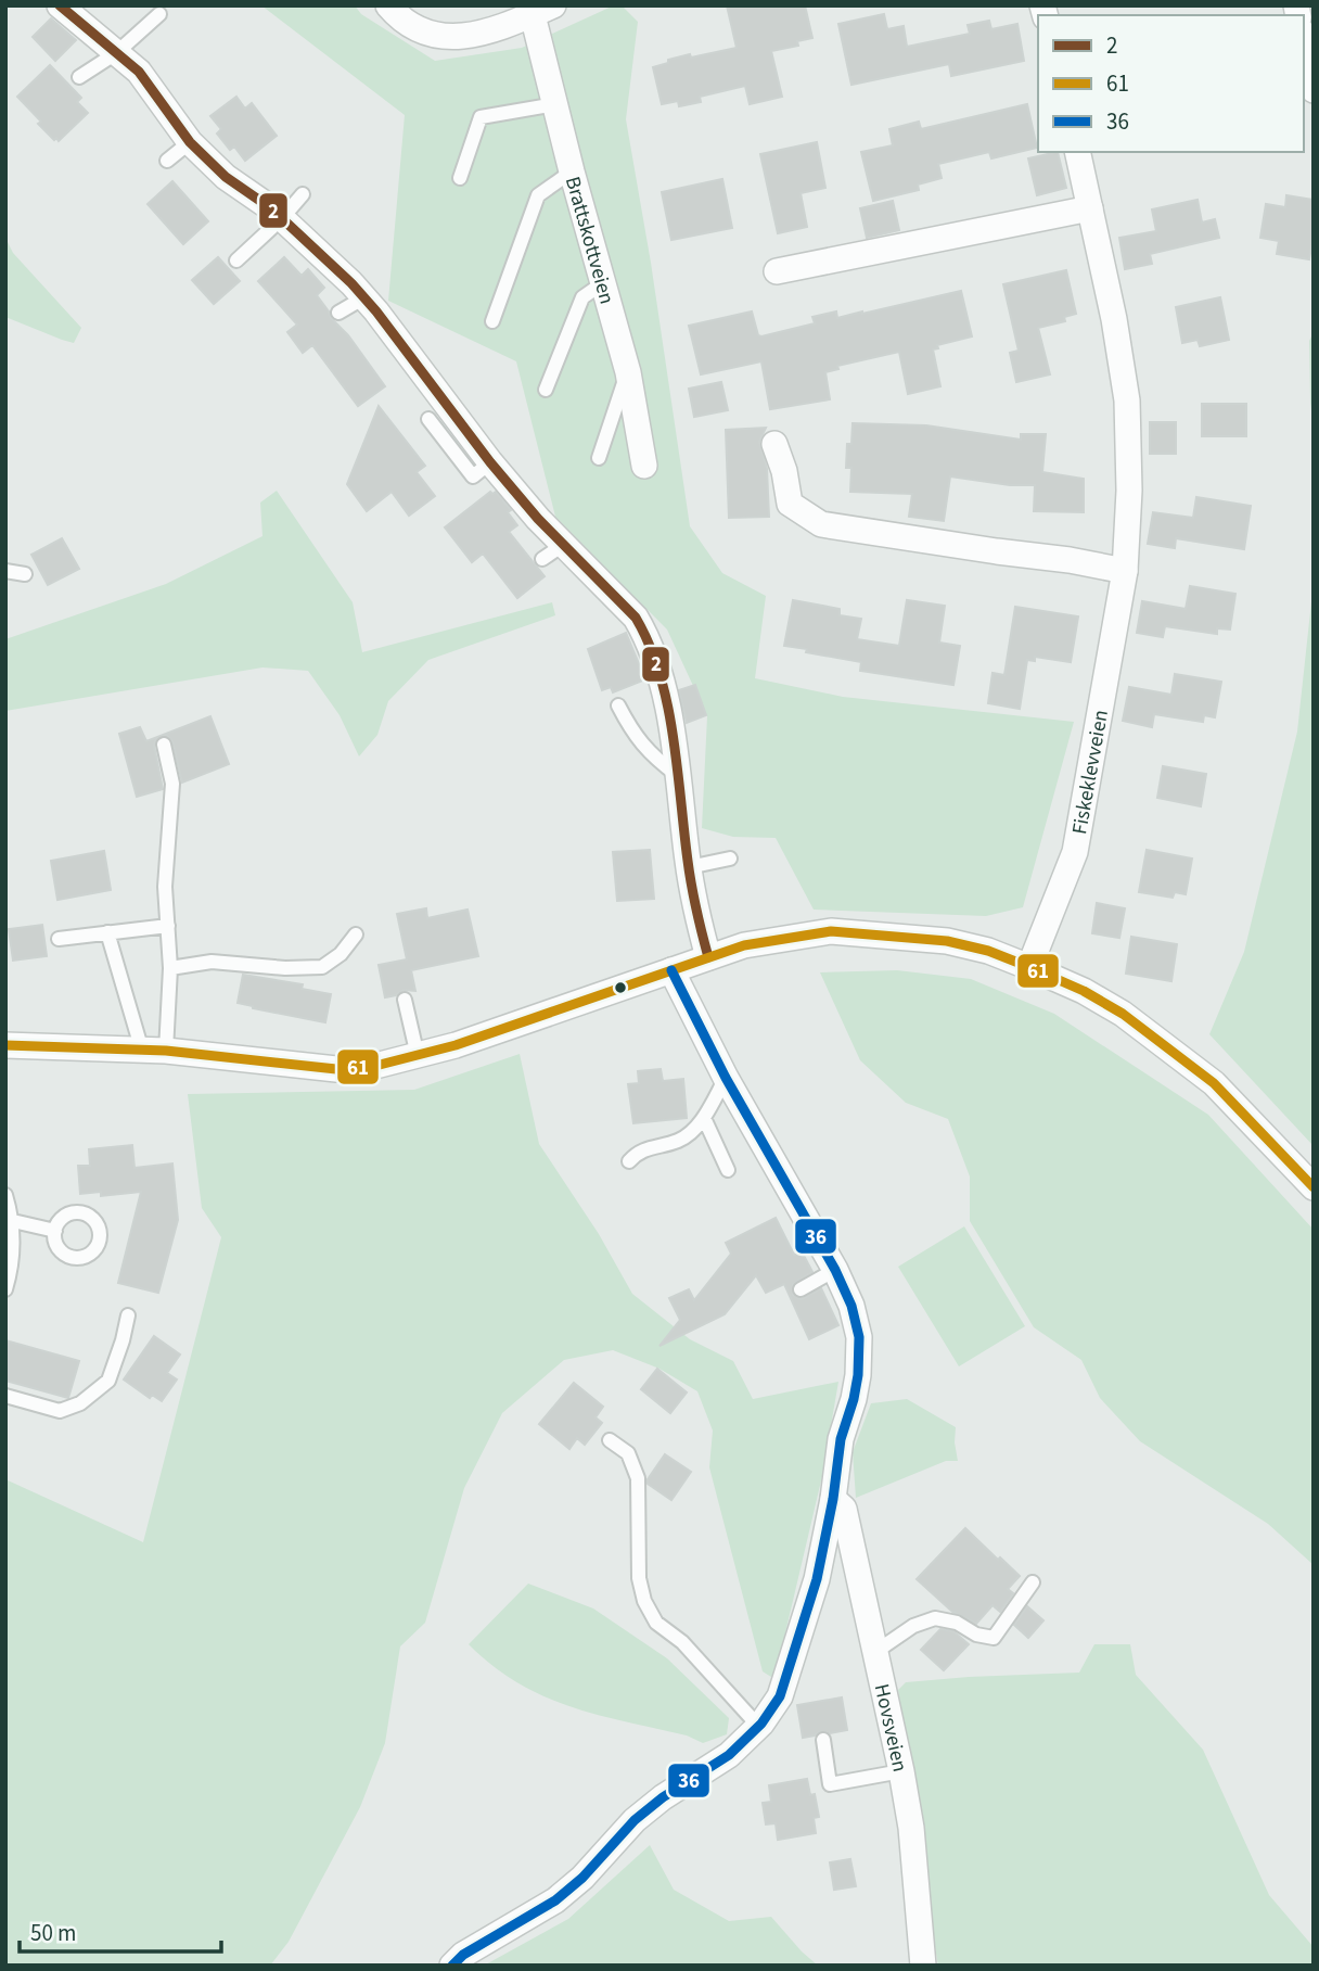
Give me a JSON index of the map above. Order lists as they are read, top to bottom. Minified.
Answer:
{"streets":{"street":["Brattskottveien","Fiskeklevveien","Hovsveien"]},"lines":["transit line 2","transit line 61","transit line 36"],"legend":["2","61","36"],"scale_bar":"50 m"}
